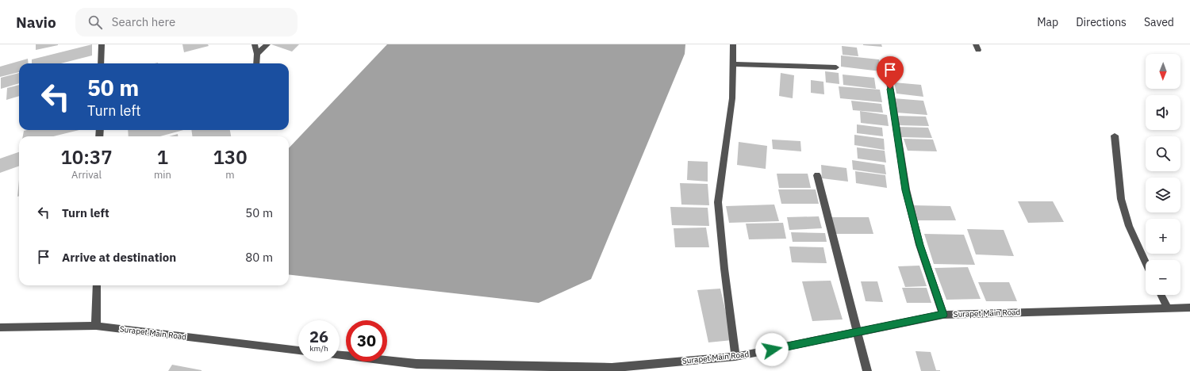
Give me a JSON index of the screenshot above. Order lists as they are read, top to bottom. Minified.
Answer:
{"streets":{"street":["Surapet Main Road"]},"north":"bottom","page":{"header":"Navio","search":"Search here","nav":["Map","Directions","Saved"],"map_buttons":["+","−"],"turn":["50 m","Turn left"],"eta":["10:37","Arrival","1","min","130","m"],"list":[{"name":"Turn left","value":"50 m"},{"name":"Arrive at destination","value":"80 m"}],"speed":"26 km/h","limit":"30"}}
